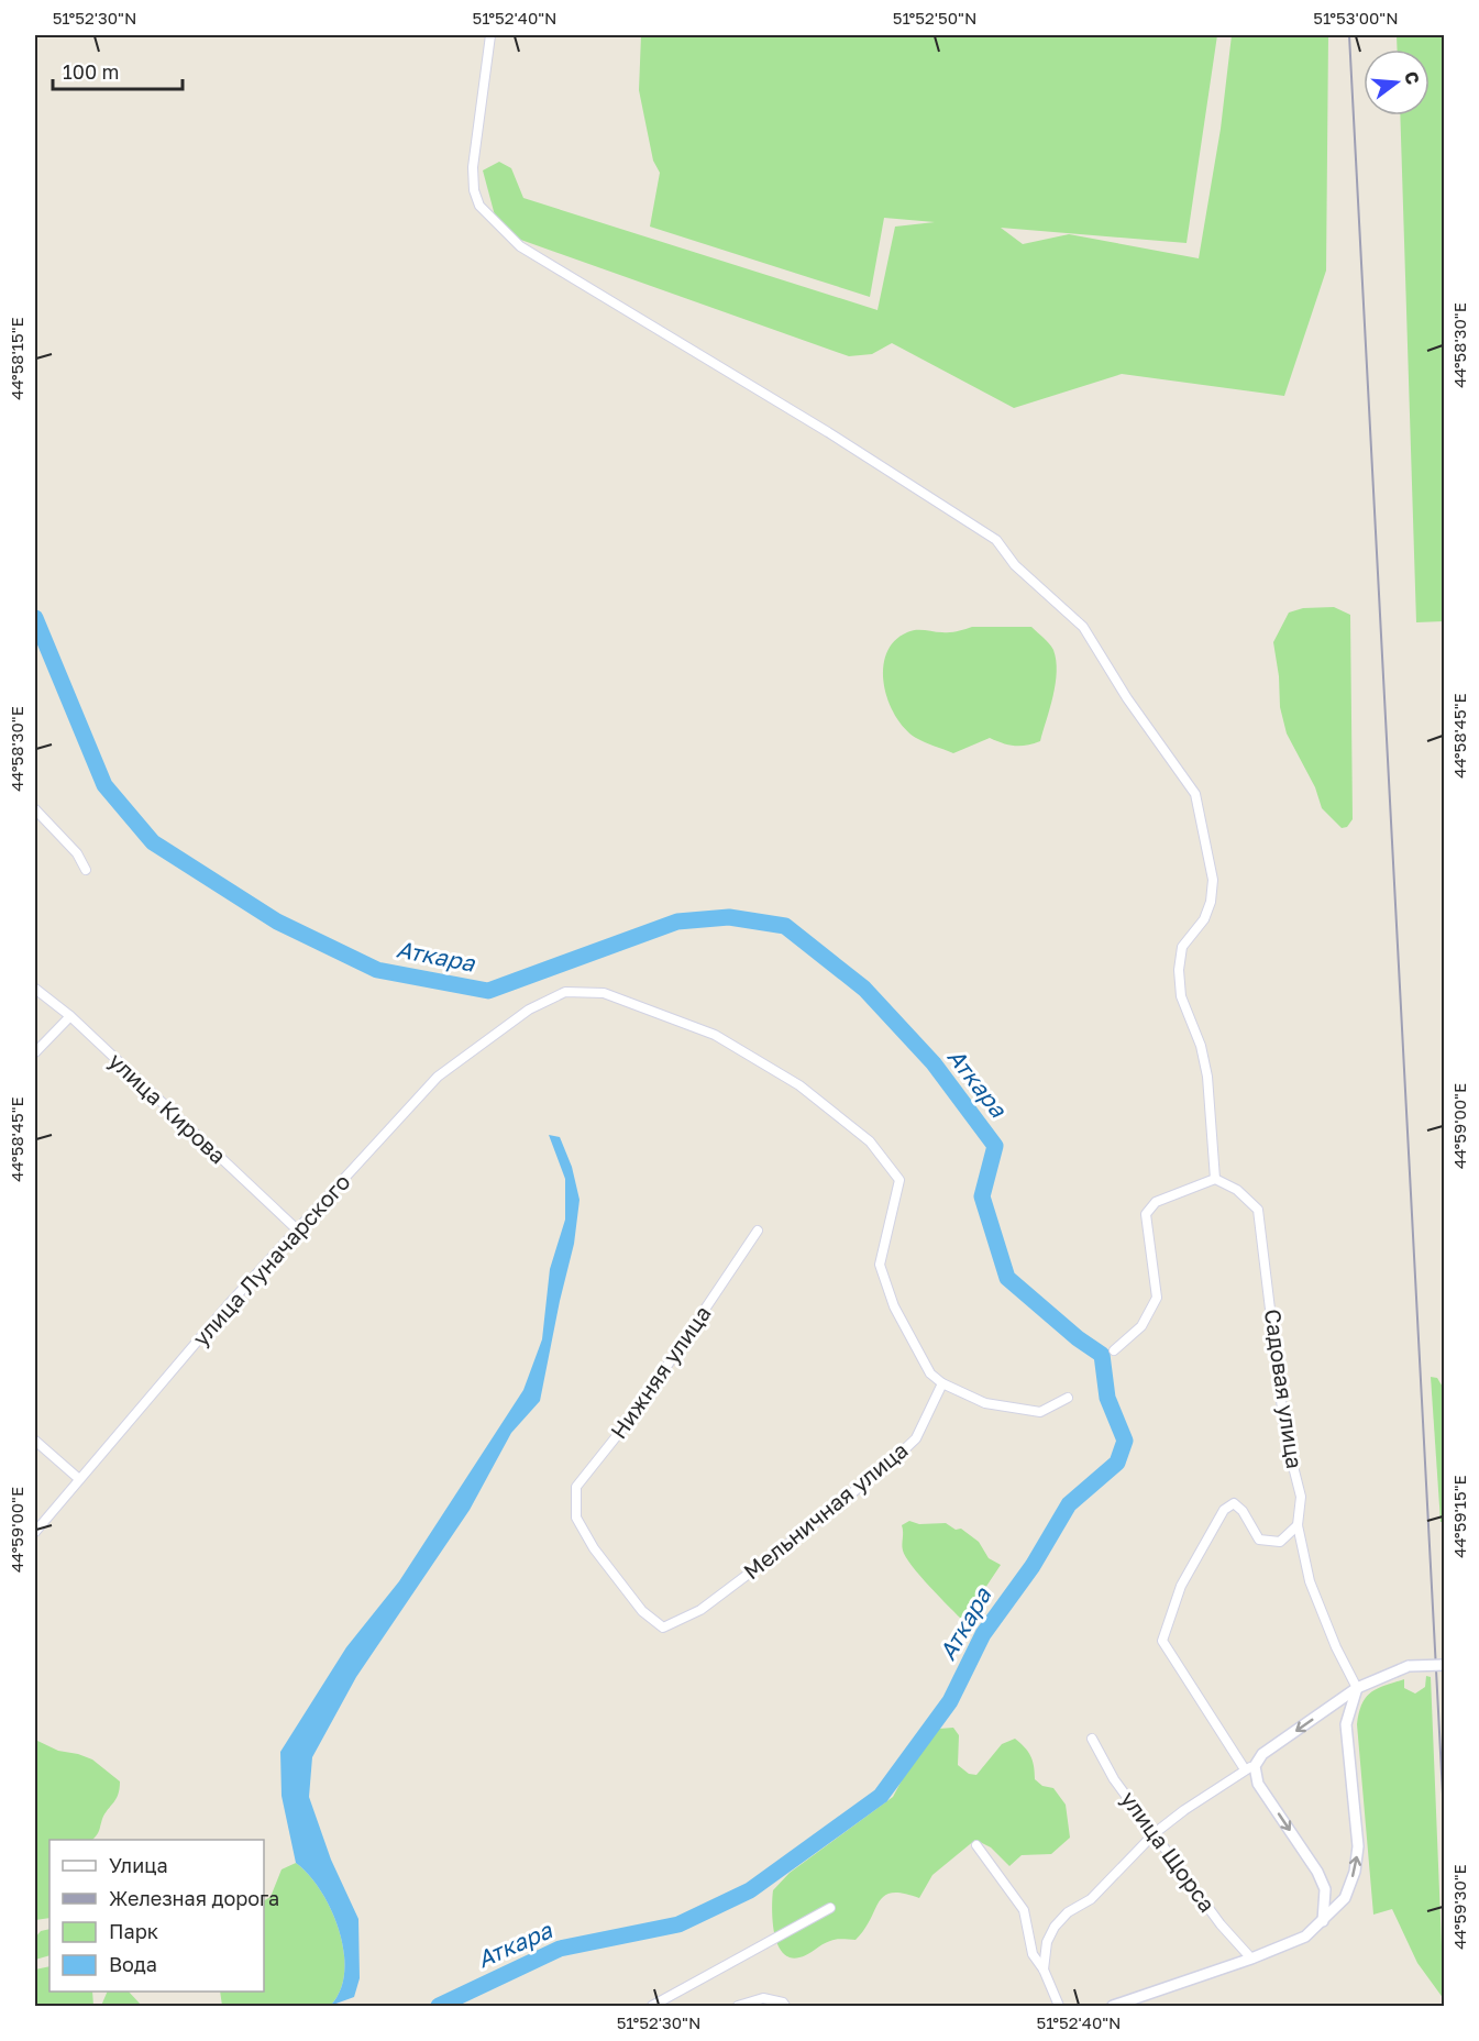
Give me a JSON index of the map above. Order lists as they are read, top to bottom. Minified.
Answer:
{"streets":{"street":["улица Кирова","улица Луначарского","Нижняя улица","Садовая улица","Мельничная улица","улица Щорса"]},"crossings":[["улица Кирова","улица Луначарского"],["улица Луначарского","Мельничная улица"],["Нижняя улица","Мельничная улица"]],"water":["Аткара"],"legend":["Улица","Железная дорога","Парк","Вода"],"scale_bar":"100 m","north":"right","coordinates":["51°52'30\"N","51°52'40\"N","51°52'50\"N","51°53'00\"N","44°58'30\"E","44°58'15\"E","44°58'45\"E","44°59'00\"E","44°59'15\"E","44°59'30\"E"]}
